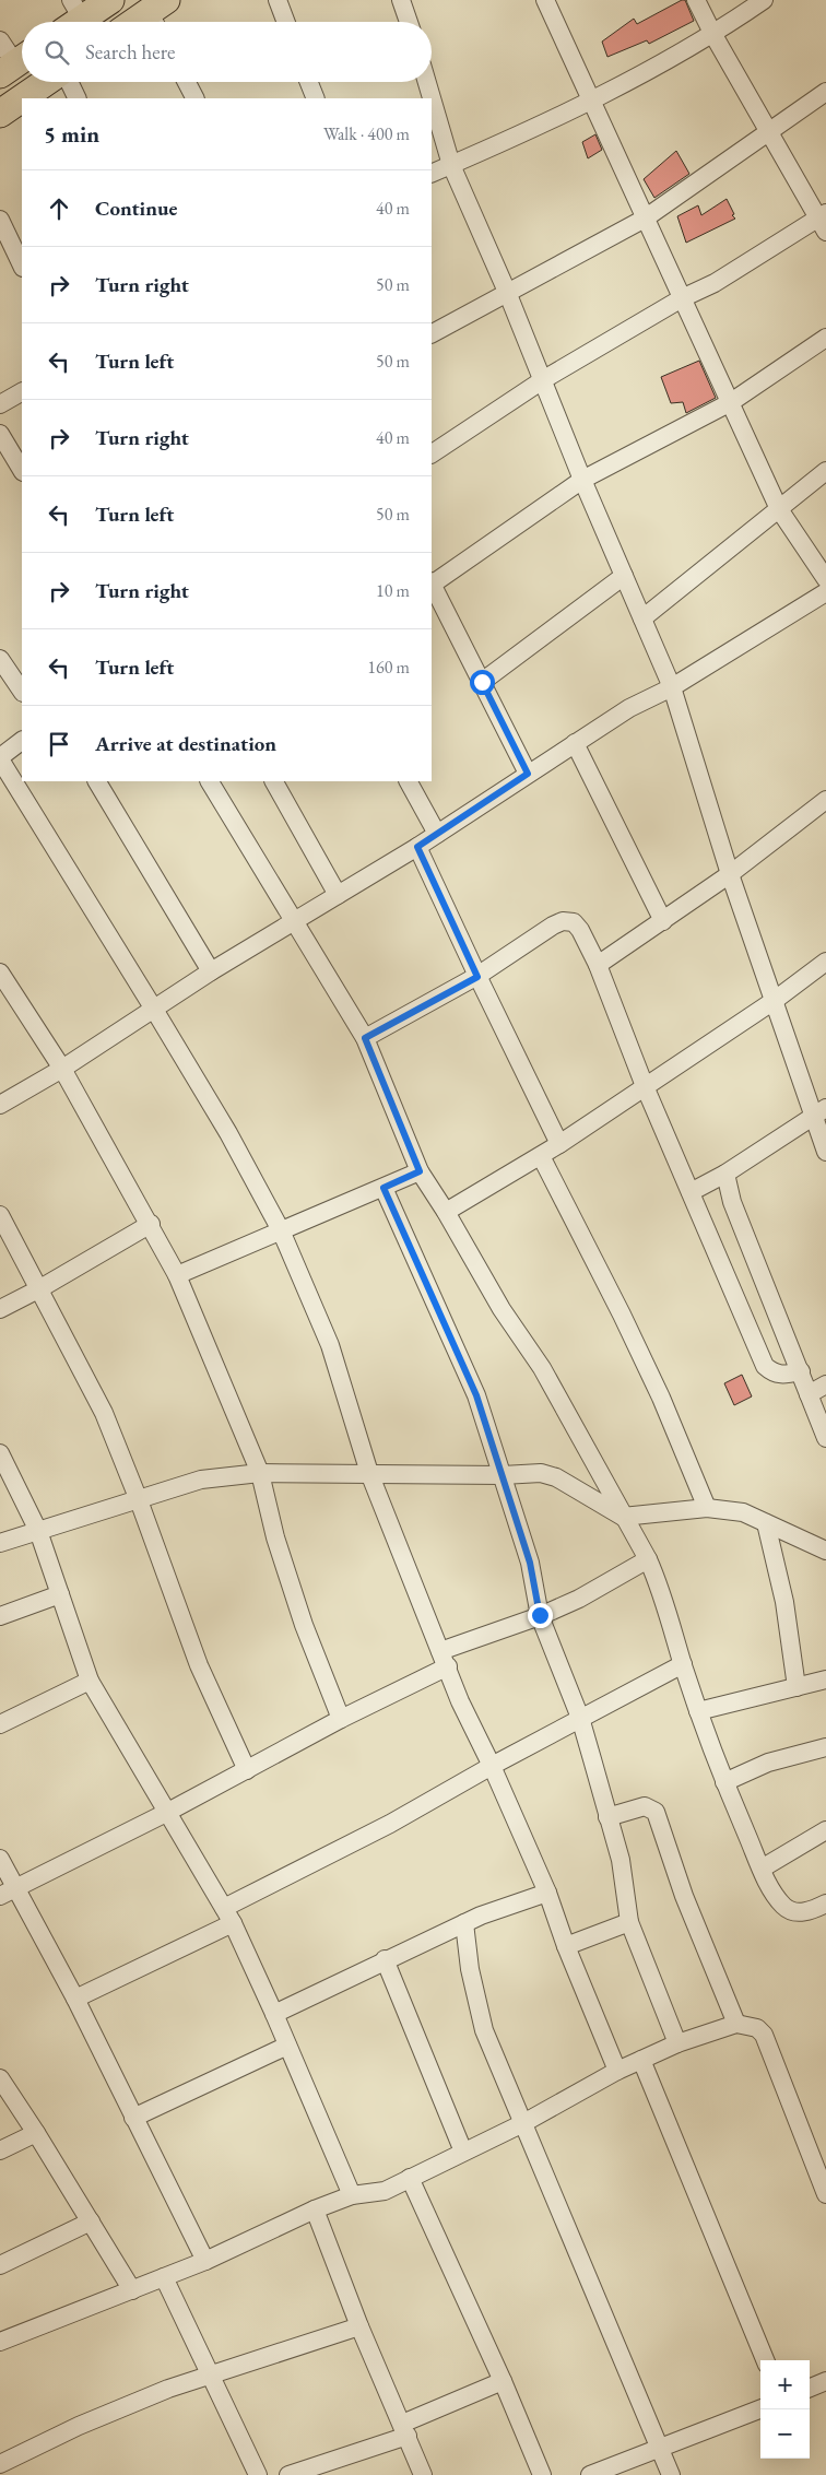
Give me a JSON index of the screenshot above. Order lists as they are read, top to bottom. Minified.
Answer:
{"page":{"search":"Search here","heading":["5 min","Walk · 400 m"],"list":[["Continue","40 m"],["Turn right","50 m"],["Turn left","50 m"],["Turn right","40 m"],["Turn left","50 m"],["Turn right","10 m"],["Turn left","160 m"],"Arrive at destination"],"map_buttons":["+","−"]}}
